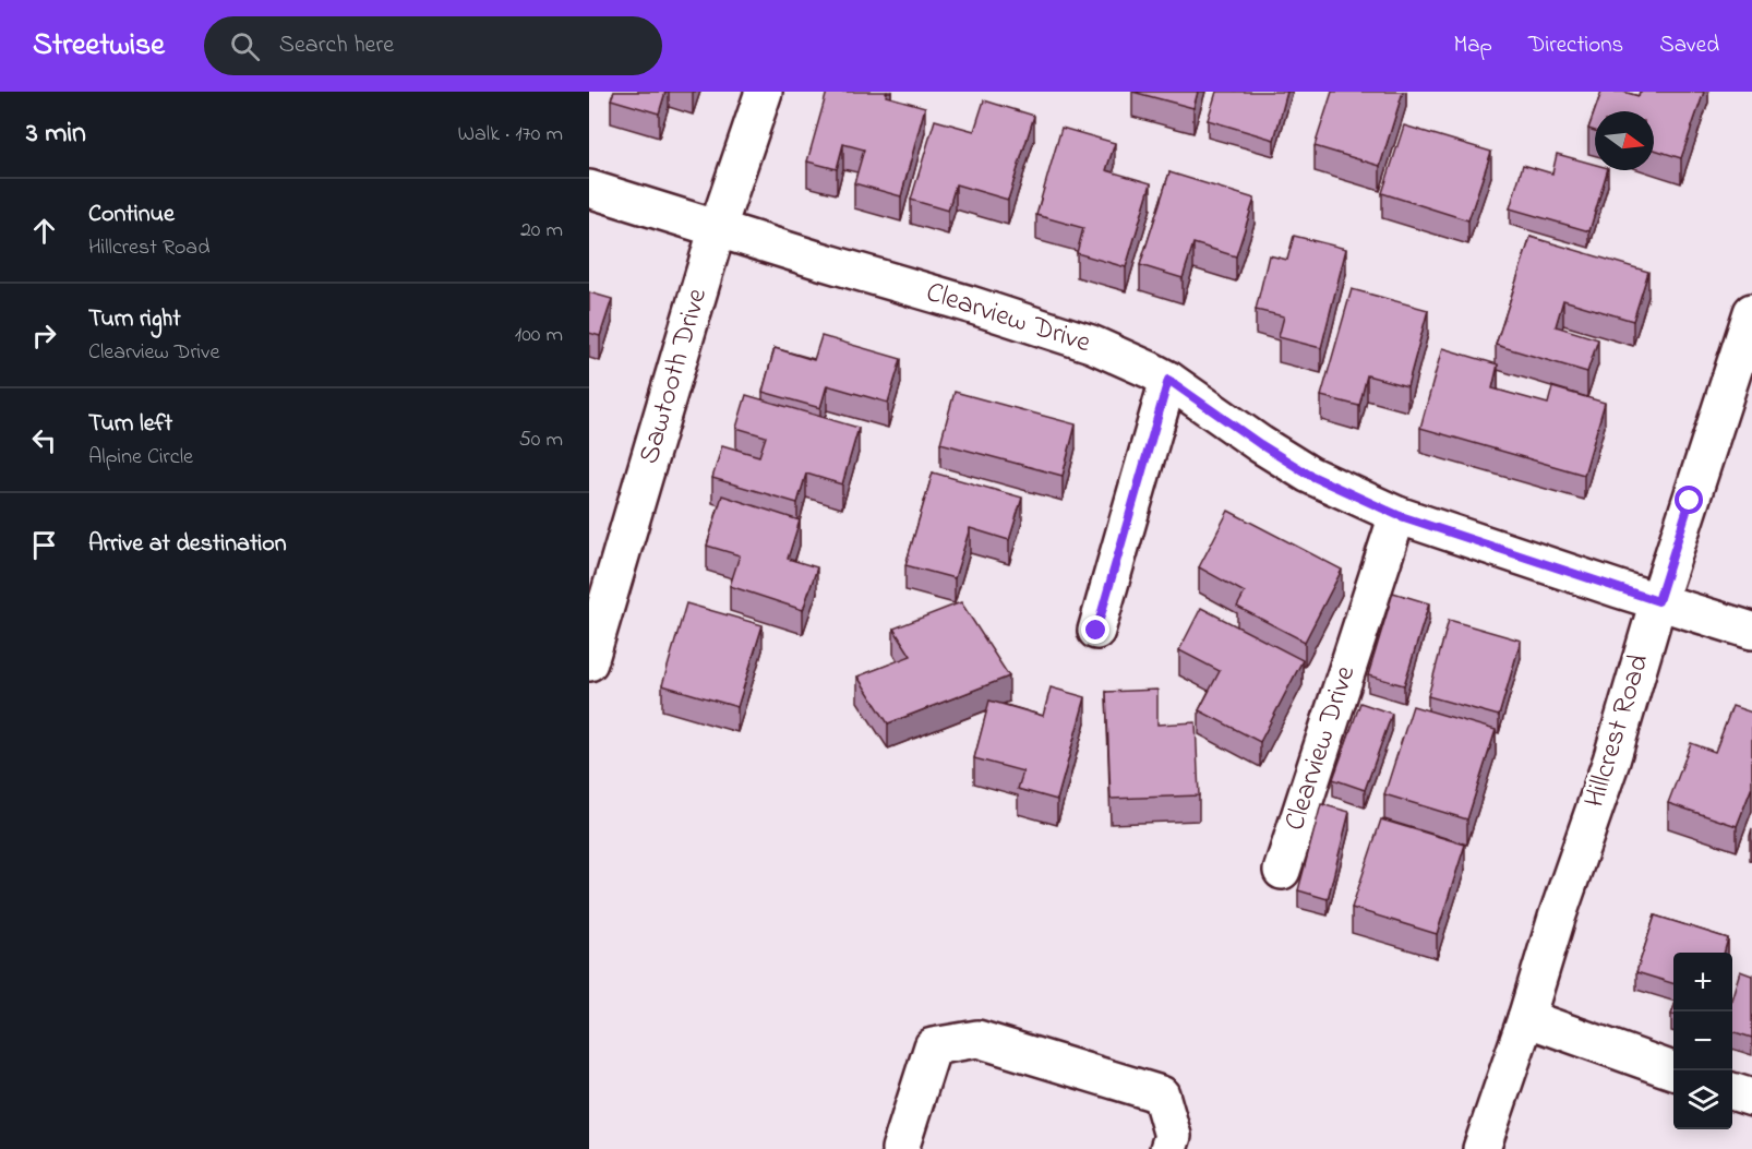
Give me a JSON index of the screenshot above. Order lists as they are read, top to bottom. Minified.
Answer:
{"streets":{"street":["Clearview Drive","Sawtooth Drive","Hillcrest Road"]},"crossings":[["Clearview Drive","Sawtooth Drive"],["Clearview Drive","Hillcrest Road"]],"north":"right","page":{"header":"Streetwise","search":"Search here","nav":["Map","Directions","Saved"],"heading":["3 min","Walk · 170 m"],"list":[["Continue","Hillcrest Road","20 m"],["Turn right","Clearview Drive","100 m"],["Turn left","Alpine Circle","50 m"],"Arrive at destination"],"map_buttons":["+","−"]}}
